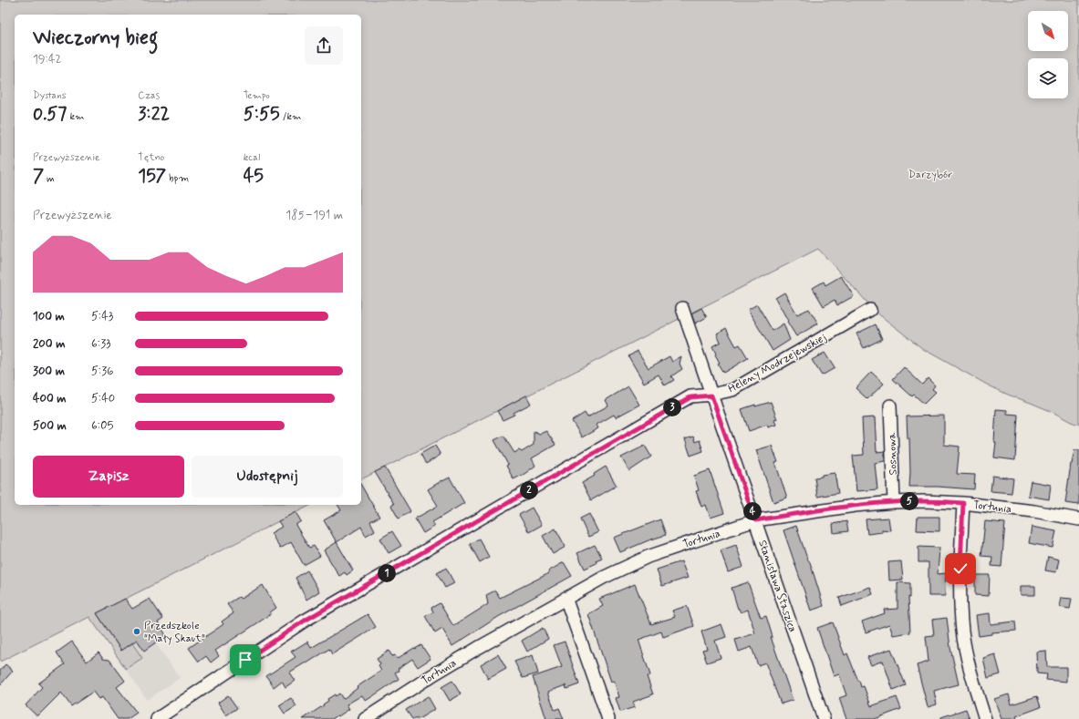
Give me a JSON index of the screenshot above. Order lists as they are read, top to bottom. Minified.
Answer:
{"streets":{"street":["Heleny Modrzejewskiej","Sosnowa","Tortunia","Stanisława Staszica"]},"crossings":[["Heleny Modrzejewskiej","Stanisława Staszica"],["Sosnowa","Tortunia"],["Tortunia","Stanisława Staszica"]],"parks":["Darzybór"],"places":["Przedszkole \"Mały Skaut\""],"north":"bottom right","page":{"heading":["Wieczorny bieg","19:42"],"stats":[["Dystans","0.57 km"],["Czas","3:22"],["Tempo","5:55 /km"],["Przewyższenie","7 m"],["Tętno","157 bpm"],["kcal","45"]],"chart":["Przewyższenie","185–191 m"],"list":[{"name":"100 m","note":"5:43"},{"name":"200 m","note":"6:33"},{"name":"300 m","note":"5:36"},{"name":"400 m","note":"5:40"},{"name":"500 m","note":"6:05"}],"pins":["3","2","5","4","1"],"buttons":["Zapisz","Udostępnij"]}}
